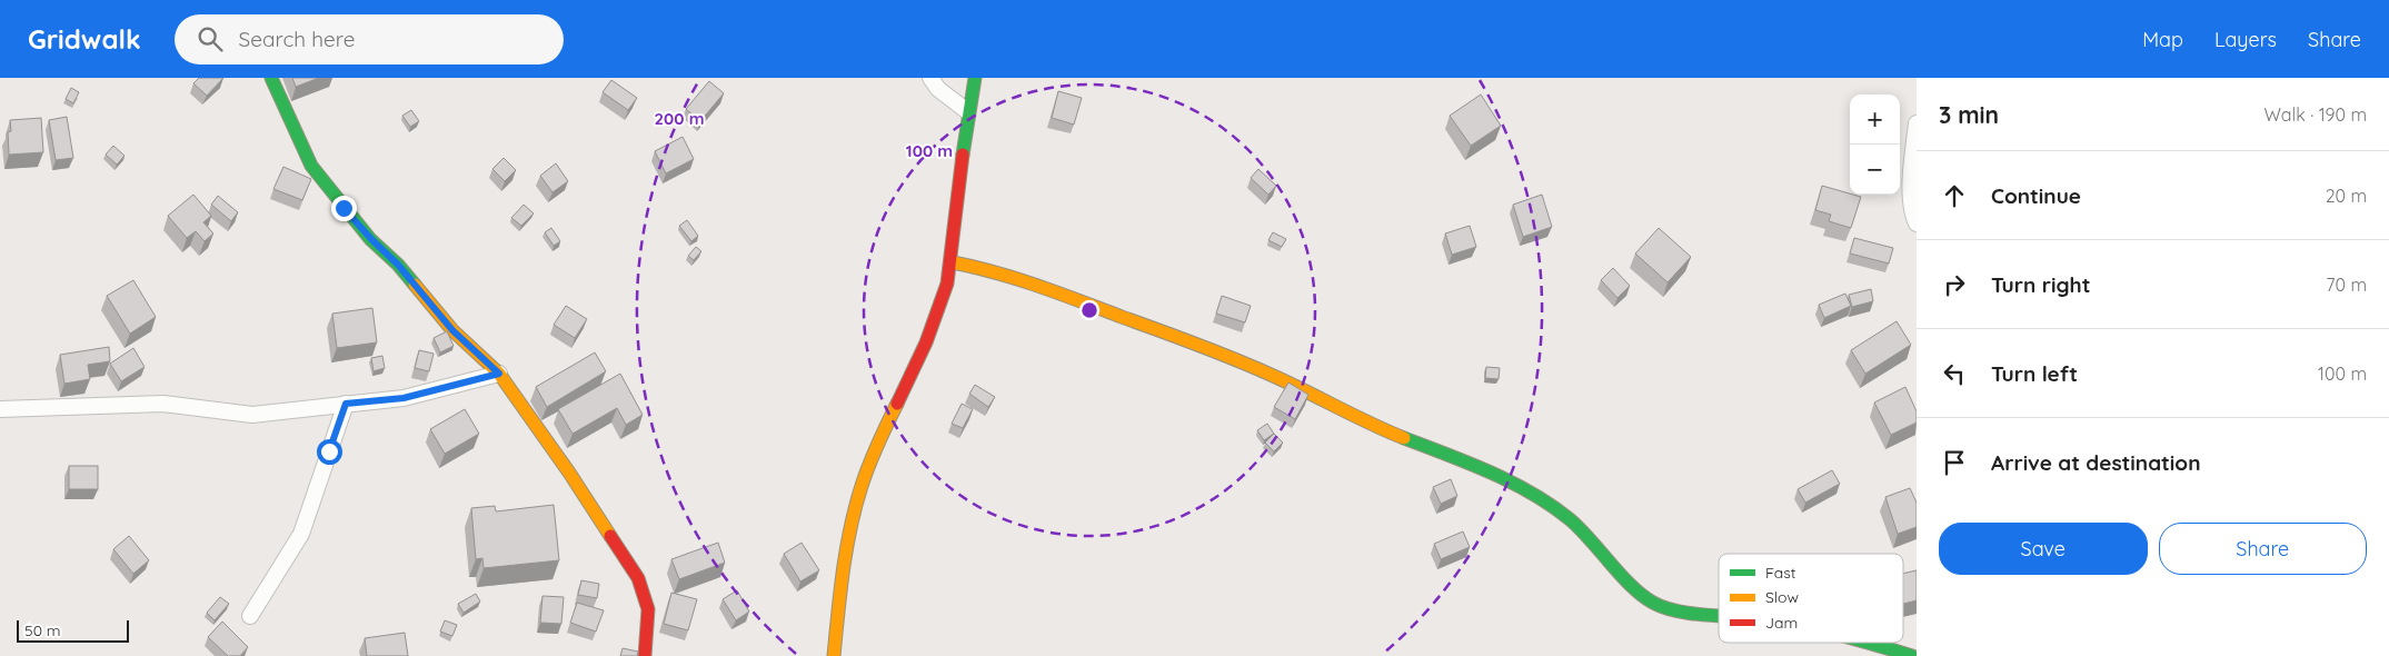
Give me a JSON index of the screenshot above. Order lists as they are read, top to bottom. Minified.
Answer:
{"legend":["Fast","Slow","Jam"],"scale_bar":"50 m","page":{"header":"Gridwalk","search":"Search here","nav":["Map","Layers","Share"],"heading":["3 min","Walk · 190 m"],"map_buttons":["+","−"],"list":[["Continue","20 m"],["Turn right","70 m"],["Turn left","100 m"],"Arrive at destination"],"buttons":["Save","Share"],"scale":"50 m"},"rings":["200 m","100 m"]}
